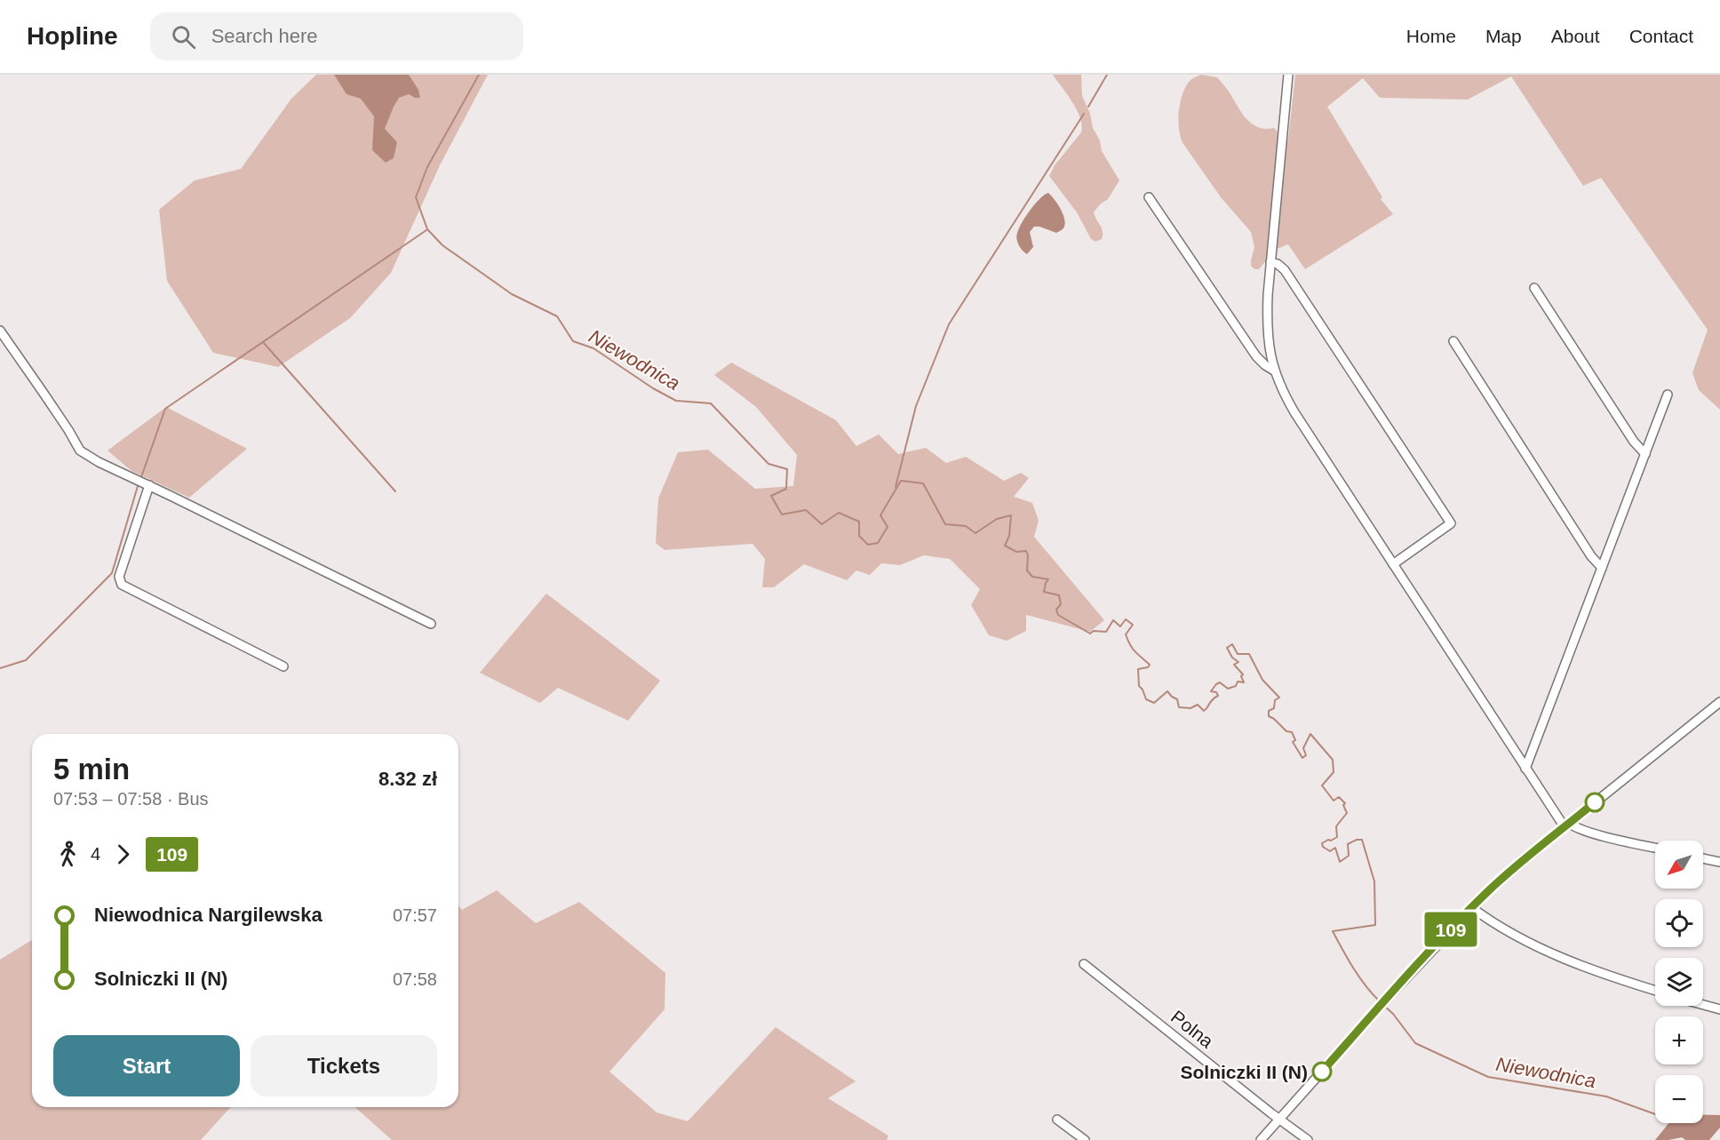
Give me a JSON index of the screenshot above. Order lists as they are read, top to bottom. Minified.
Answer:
{"streets":{"street":["Polna"]},"water":["Niewodnica"],"places":["Solniczki II (N)"],"lines":["bus line 109"],"north":"bottom left","page":{"header":"Hopline","search":"Search here","nav":["Home","Map","About","Contact"],"on_map":"109","heading":["5 min","07:53 – 07:58 · Bus","8.32 zł"],"legs":["4","109"],"map_buttons":["+","−"],"list":[{"name":"Niewodnica Nargilewska","value":"07:57"},{"name":"Solniczki II (N)","value":"07:58"}],"buttons":["Start","Tickets"]}}
